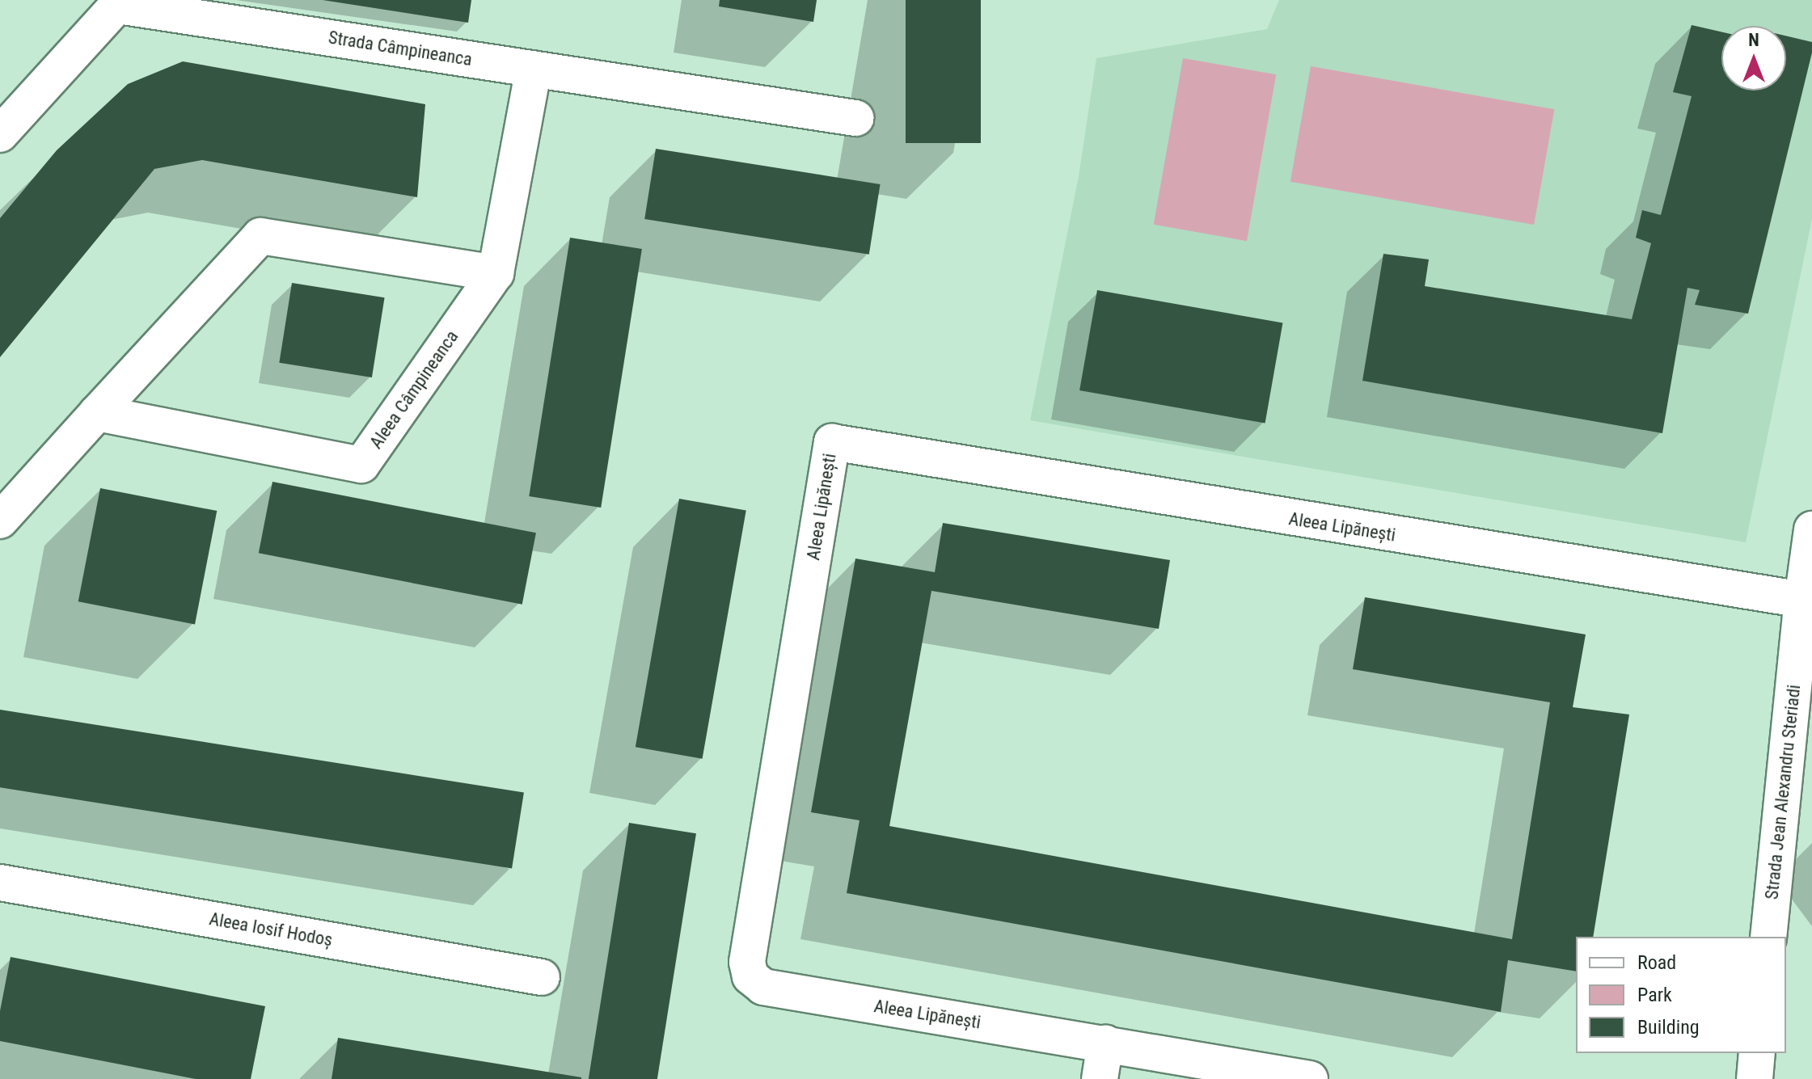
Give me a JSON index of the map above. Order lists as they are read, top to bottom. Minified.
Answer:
{"streets":{"street":["Strada Câmpineanca","Aleea Câmpineanca","Aleea Lipănești","Strada Jean Alexandru Steriadi","Aleea Iosif Hodoș"]},"crossings":[["Strada Câmpineanca","Aleea Câmpineanca"],["Aleea Lipănești","Strada Jean Alexandru Steriadi"]],"legend":["Road","Park","Building"],"north":"top"}
